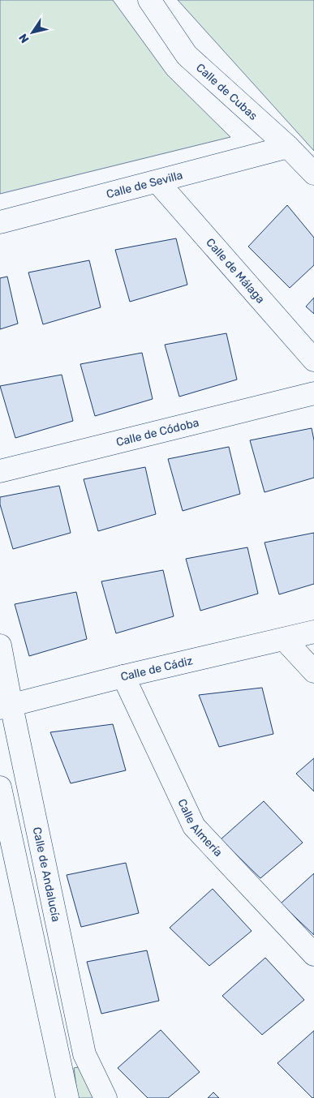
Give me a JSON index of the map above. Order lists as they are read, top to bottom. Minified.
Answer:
{"streets":{"street":["Calle de Cubas","Calle de Sevilla","Calle de Málaga","Calle de Códoba","Calle de Cádiz","Calle Almería","Calle de Andalucía"]},"crossings":[["Calle de Cubas","Calle de Sevilla"],["Calle de Sevilla","Calle de Málaga"],["Calle de Cádiz","Calle Almería"],["Calle de Cádiz","Calle de Andalucía"]],"north":"bottom left"}
